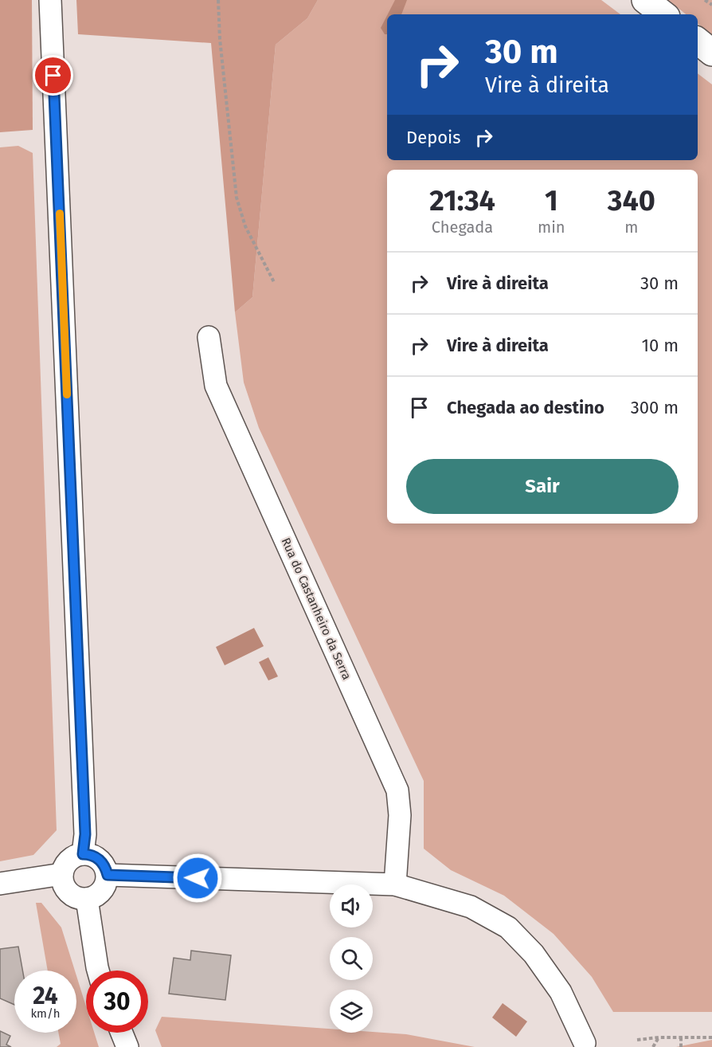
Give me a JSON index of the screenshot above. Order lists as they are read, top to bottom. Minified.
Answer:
{"streets":{"street":["Rua do Castanheiro da Serra"]},"page":{"turn":["30 m","Vire à direita"],"then":"Depois","eta":["21:34","Chegada","1","min","340","m"],"list":[{"name":"Vire à direita","value":"30 m"},{"name":"Vire à direita","value":"10 m"},{"name":"Chegada ao destino","value":"300 m"}],"buttons":"Sair","speed":"24 km/h","limit":"30"}}
